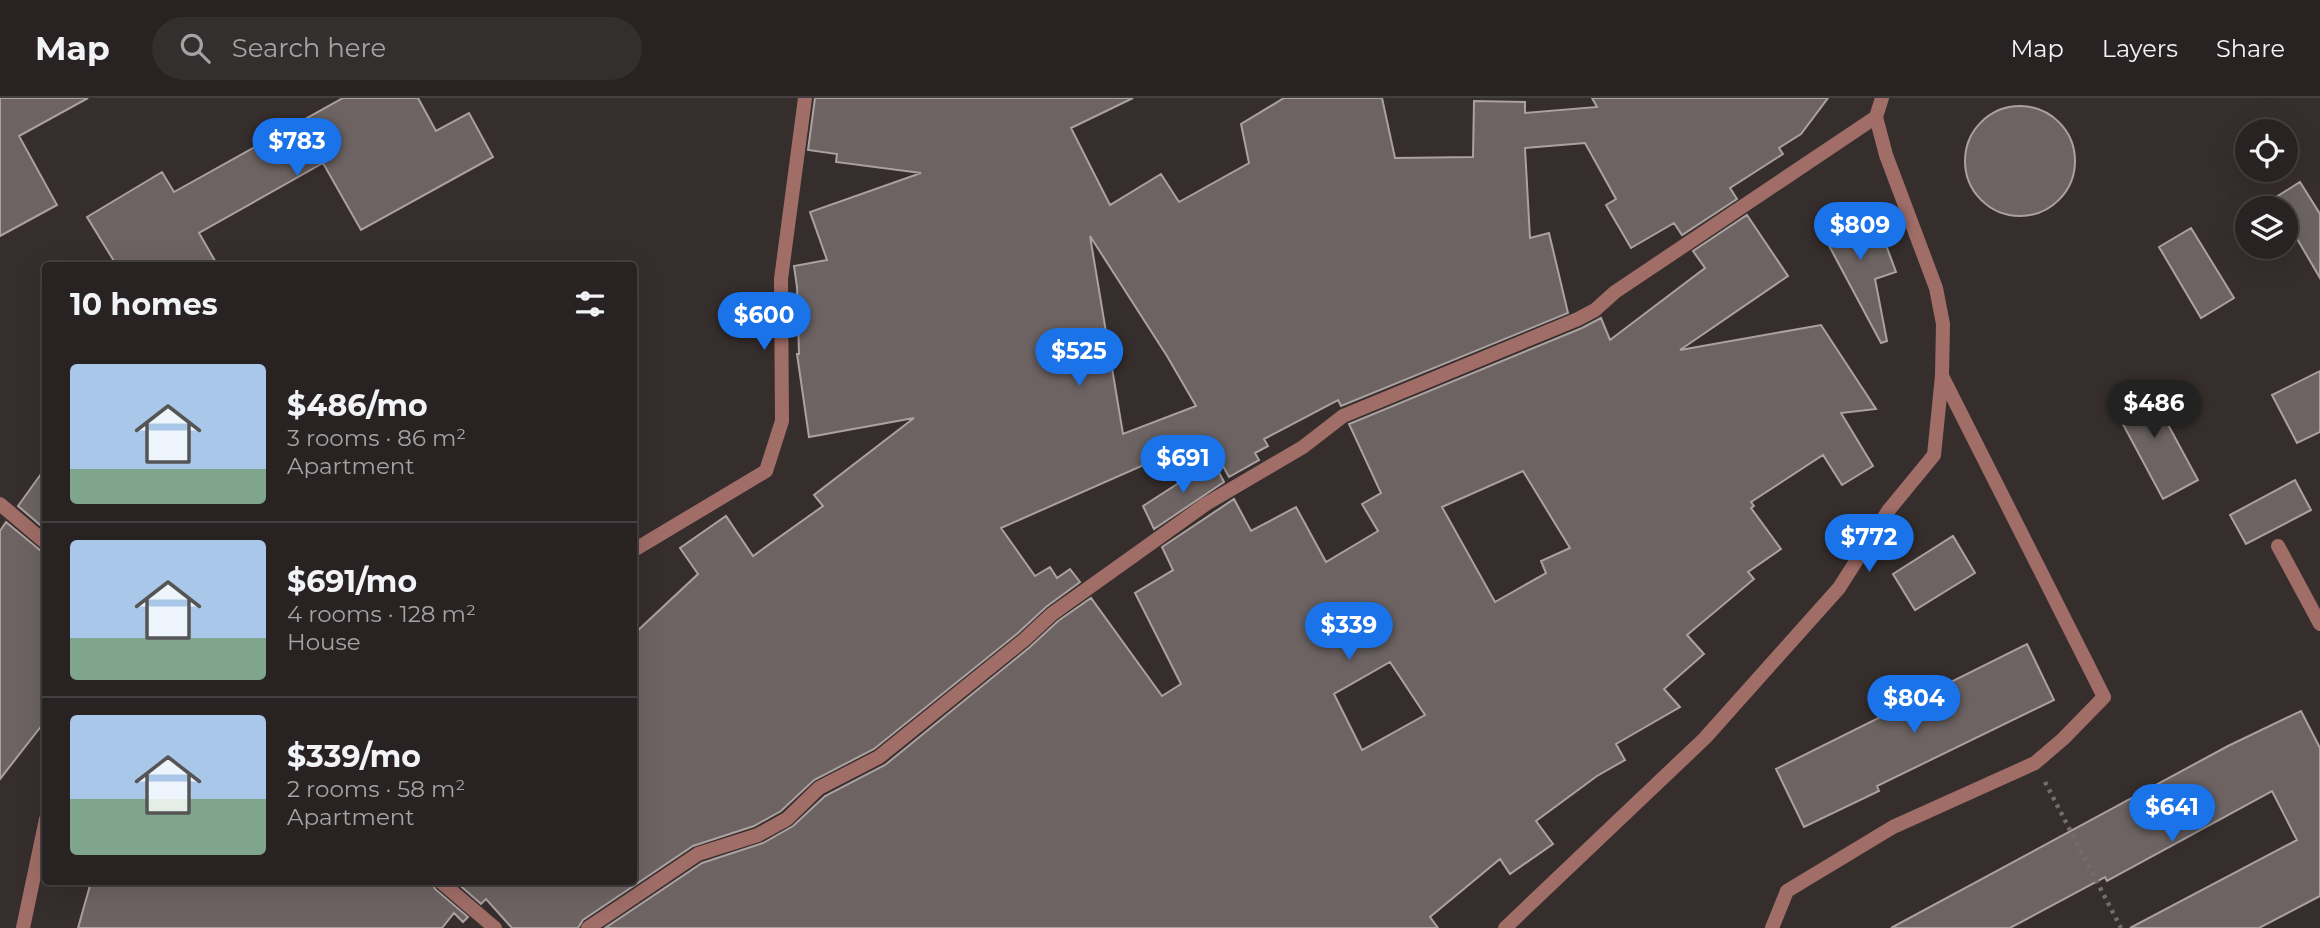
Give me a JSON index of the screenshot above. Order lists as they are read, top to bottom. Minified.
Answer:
{"page":{"header":"Map","search":"Search here","nav":["Map","Layers","Share"],"price":["$783","$809","$600","$525","$486","$691","$772","$339","$804","$641"],"heading":"10 homes","list":[{"name":"$486/mo","note":"3 rooms · 86 m² · Apartment"},{"name":"$691/mo","note":"4 rooms · 128 m² · House"},{"name":"$339/mo","note":"2 rooms · 58 m² · Apartment"}]}}
